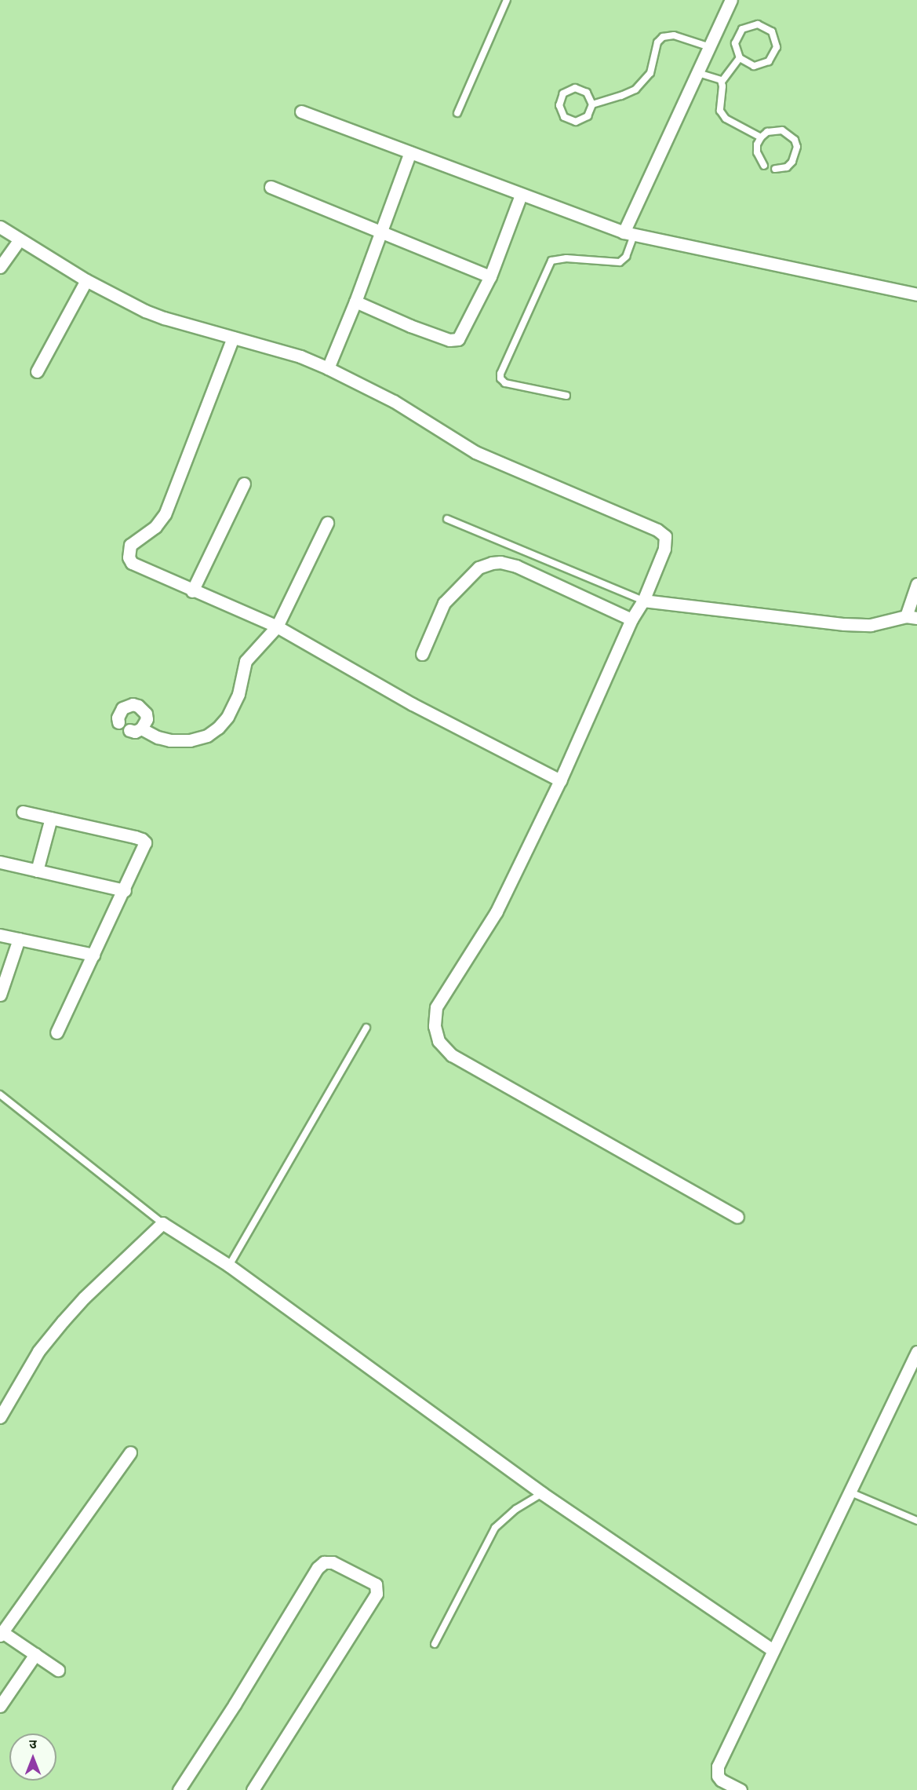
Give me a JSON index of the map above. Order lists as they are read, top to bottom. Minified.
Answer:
{"north":"top"}
